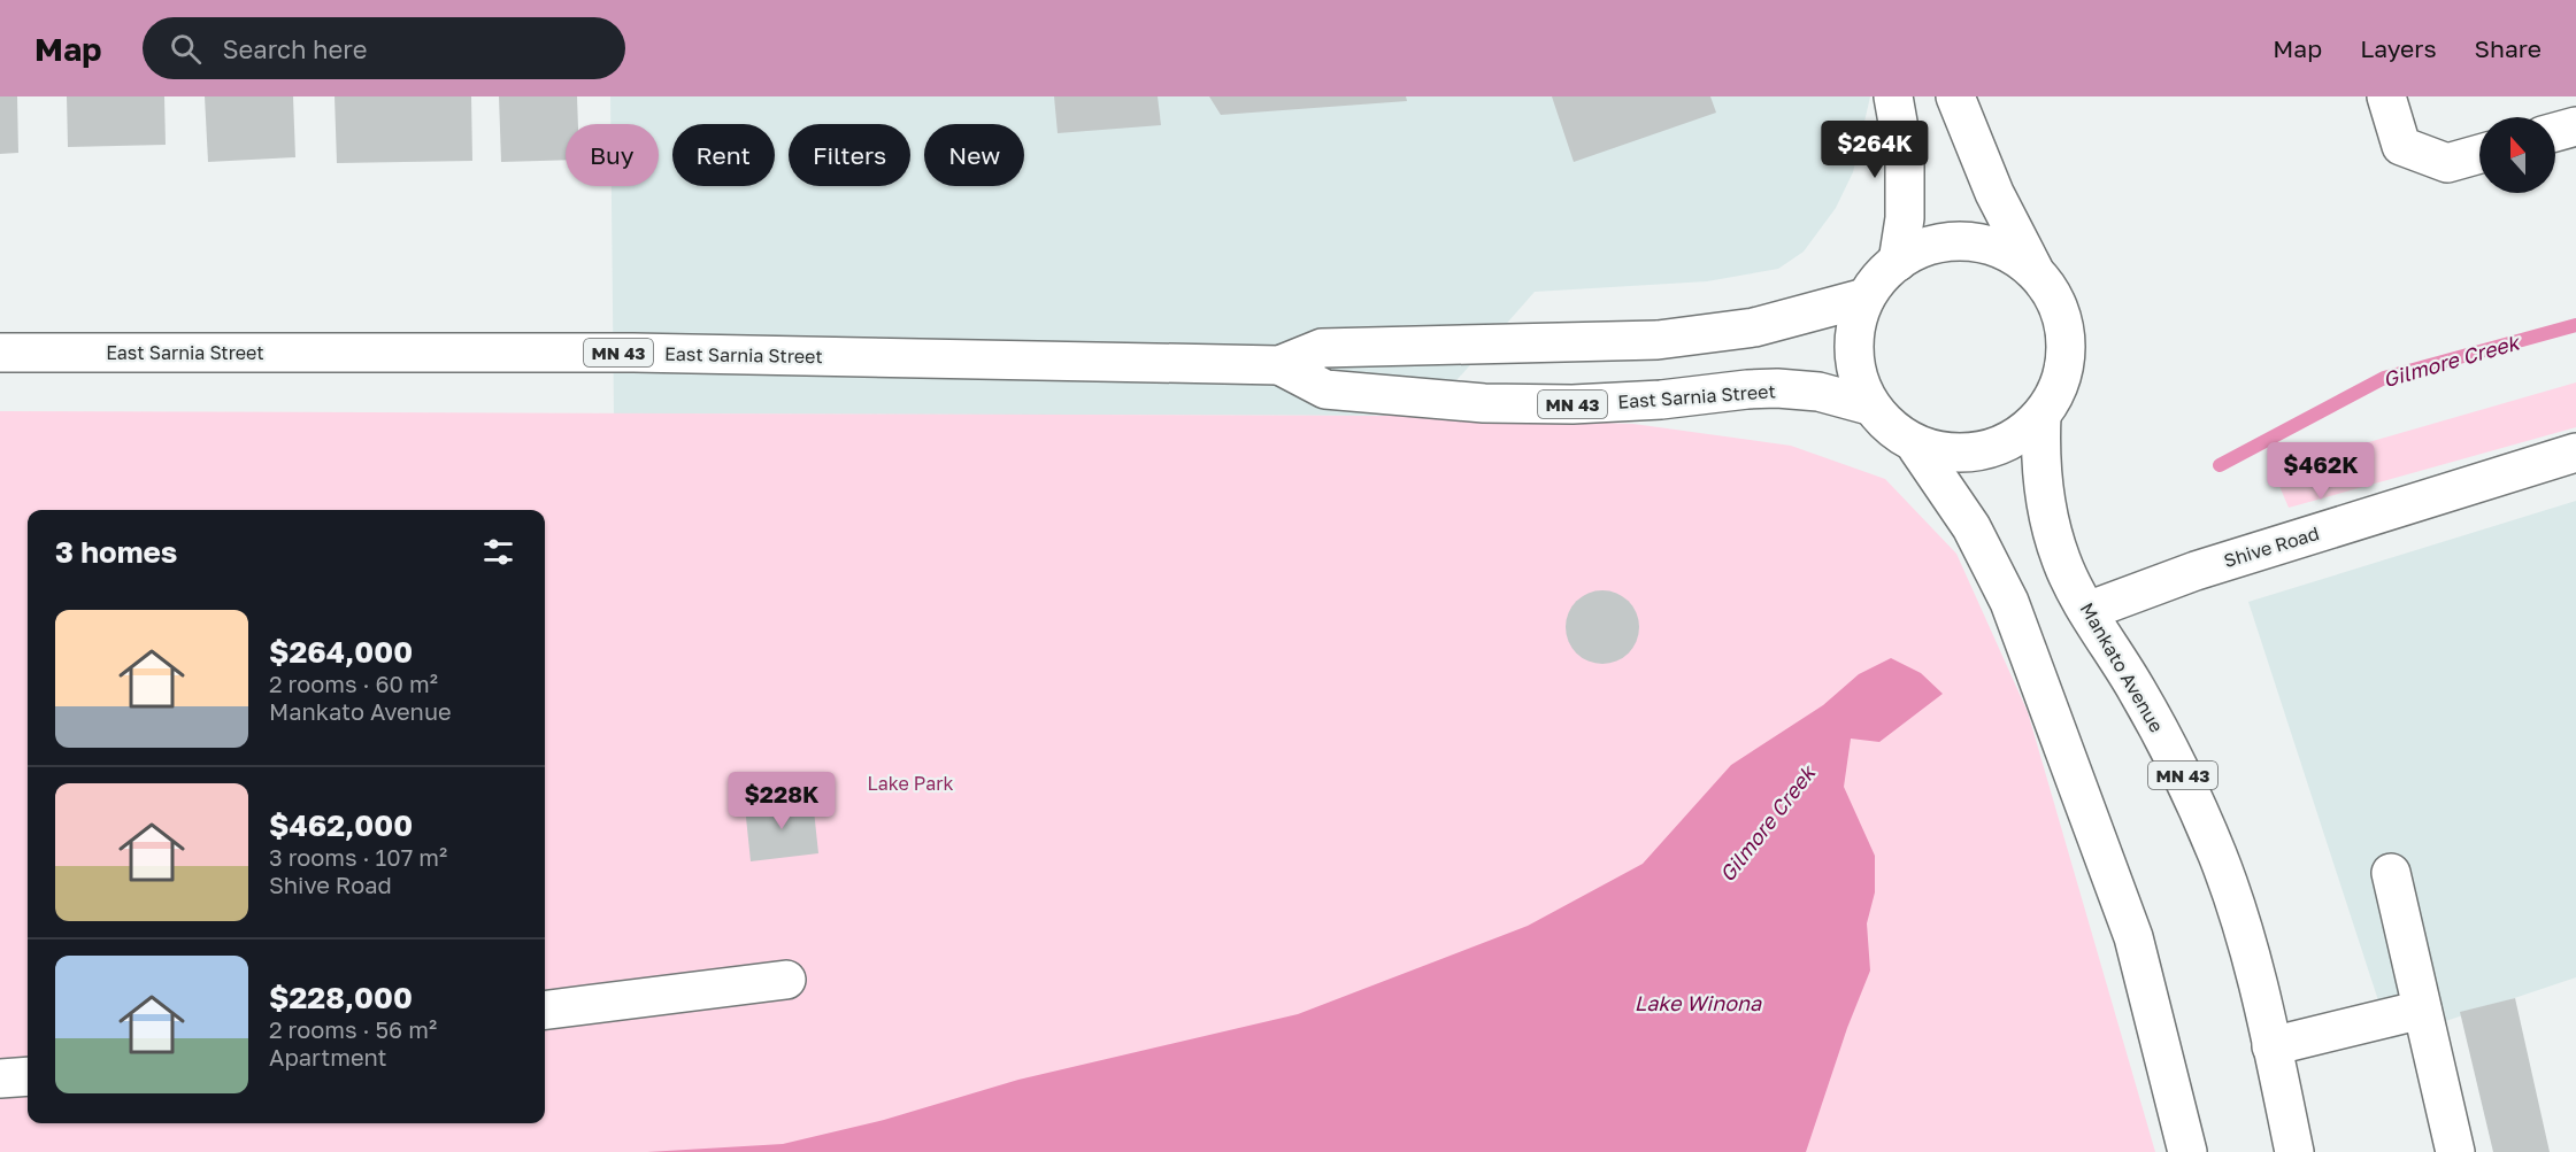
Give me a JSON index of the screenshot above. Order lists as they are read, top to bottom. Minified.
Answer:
{"streets":{"main road":["East Sarnia Street","MN 43","Shive Road","Mankato Avenue"]},"crossings":[["East Sarnia Street","Mankato Avenue"],["Shive Road","Mankato Avenue"]],"water":["Gilmore Creek","Lake Winona"],"parks":["Lake Park"],"north":"top","page":{"header":"Map","search":"Search here","nav":["Map","Layers","Share"],"price":["$264K","$462K","$228K"],"chip":["Buy","Rent","Filters","New"],"heading":"3 homes","list":[{"name":"$264,000","note":"2 rooms · 60 m² · Mankato Avenue"},{"name":"$462,000","note":"3 rooms · 107 m² · Shive Road"},{"name":"$228,000","note":"2 rooms · 56 m² · Apartment"}]}}
